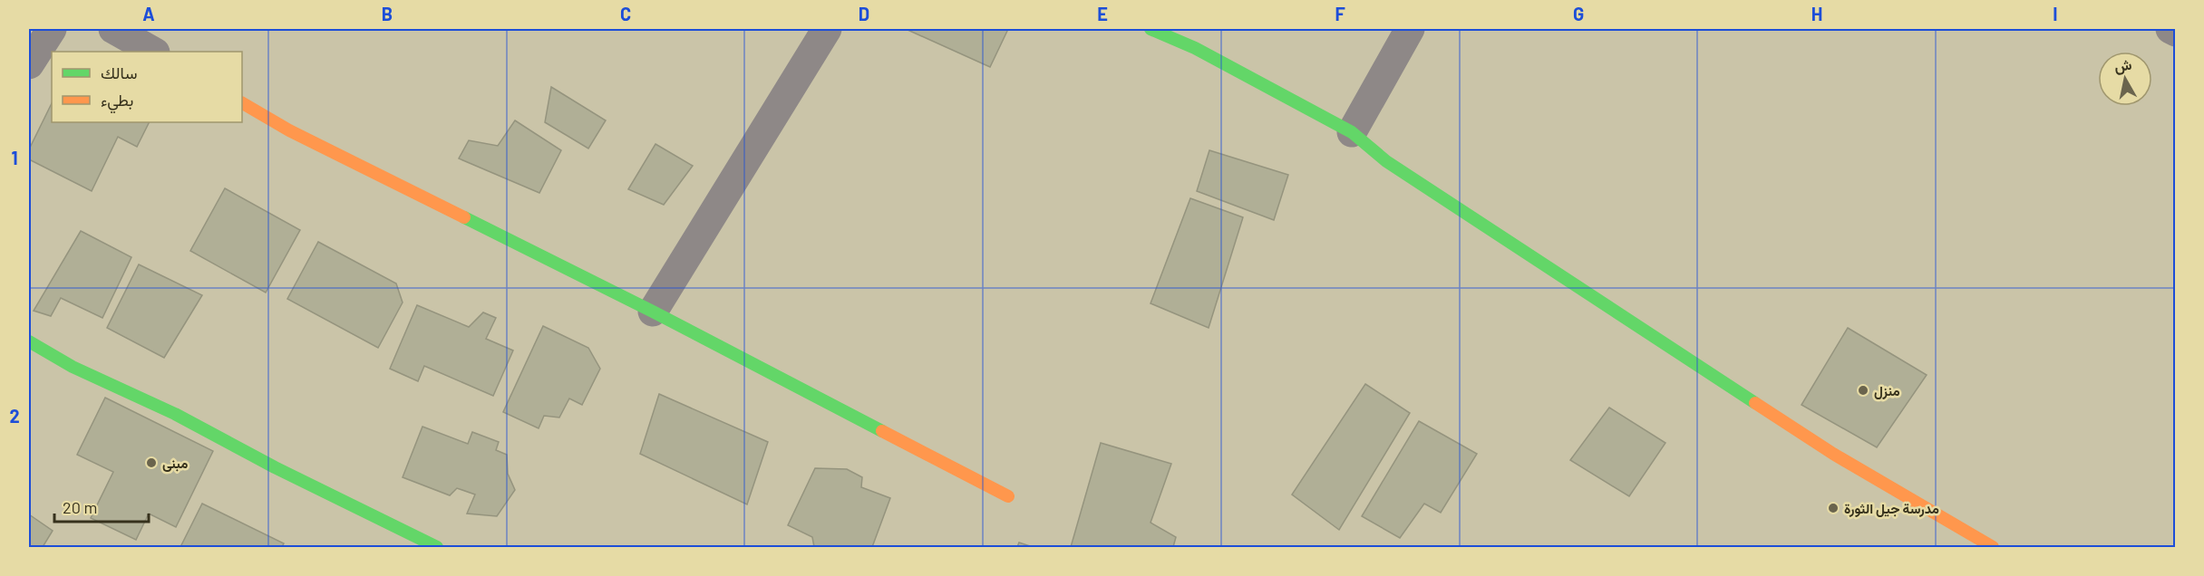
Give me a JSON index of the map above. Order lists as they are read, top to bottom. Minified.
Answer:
{"places":["منزل","مبنى","مدرسة جيل الثورة"],"legend":["سالك","بطيء"],"scale_bar":"20 m","north":"top","grid":{"columns":["A","B","C","D","E","F","G","H","I"],"rows":["1","2"]}}
